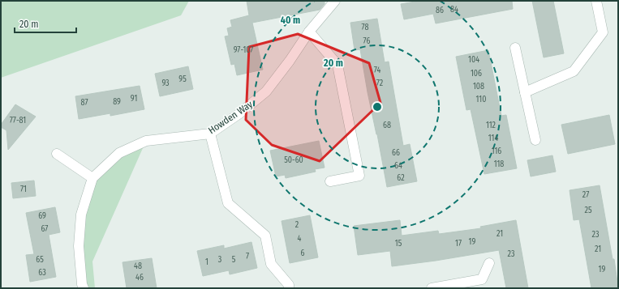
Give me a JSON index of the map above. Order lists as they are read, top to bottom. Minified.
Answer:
{"streets":{"street":["Howden Way"]},"house_numbers":["84","86","78","76","97-107","104","74","106","95","93","72","108","91","110","89","87","77-81","68","112","114","116","66","50-60","118","64","62","71","27","25","69","2","67","21","23","4","19","15","17","21","6","23","7","65","3","5","1","48","19","63","46"],"scale_bar":"20 m","rings":["40 m","20 m"]}
